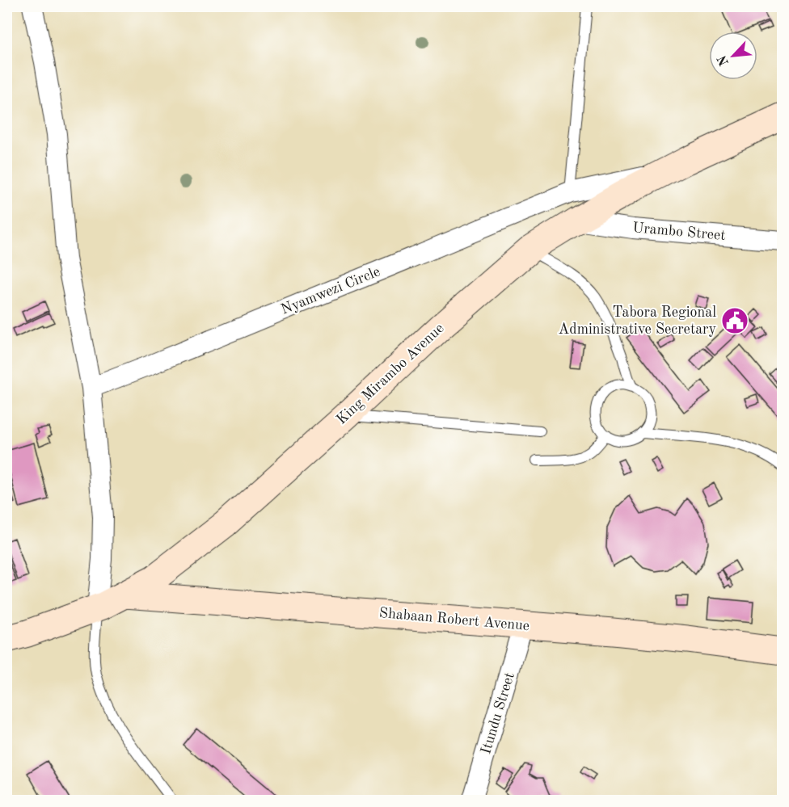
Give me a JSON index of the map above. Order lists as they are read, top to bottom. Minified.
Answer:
{"streets":{"main road":["King Mirambo Avenue","Shabaan Robert Avenue"],"street":["Urambo Street","Nyamwezi Circle","Itundu Street"]},"crossings":[["Urambo Street","King Mirambo Avenue"],["Nyamwezi Circle","King Mirambo Avenue"],["King Mirambo Avenue","Shabaan Robert Avenue"],["Shabaan Robert Avenue","Itundu Street"]],"places":{"public building":["Tabora Regional Administrative Secretary"]},"north":"bottom left"}
